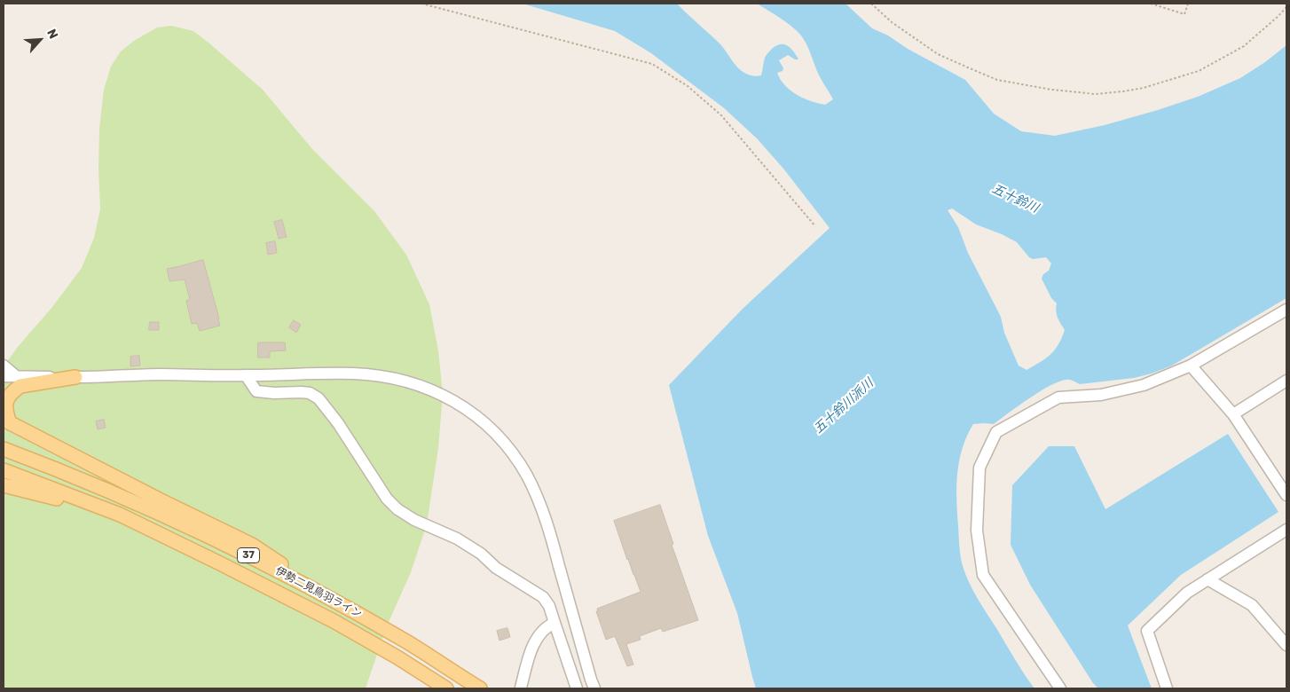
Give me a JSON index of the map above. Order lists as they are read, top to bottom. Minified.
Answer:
{"streets":{"main road":["37","伊勢二見鳥羽ライン"]},"water":["五十鈴川","五十鈴川派川"],"north":"top right"}
